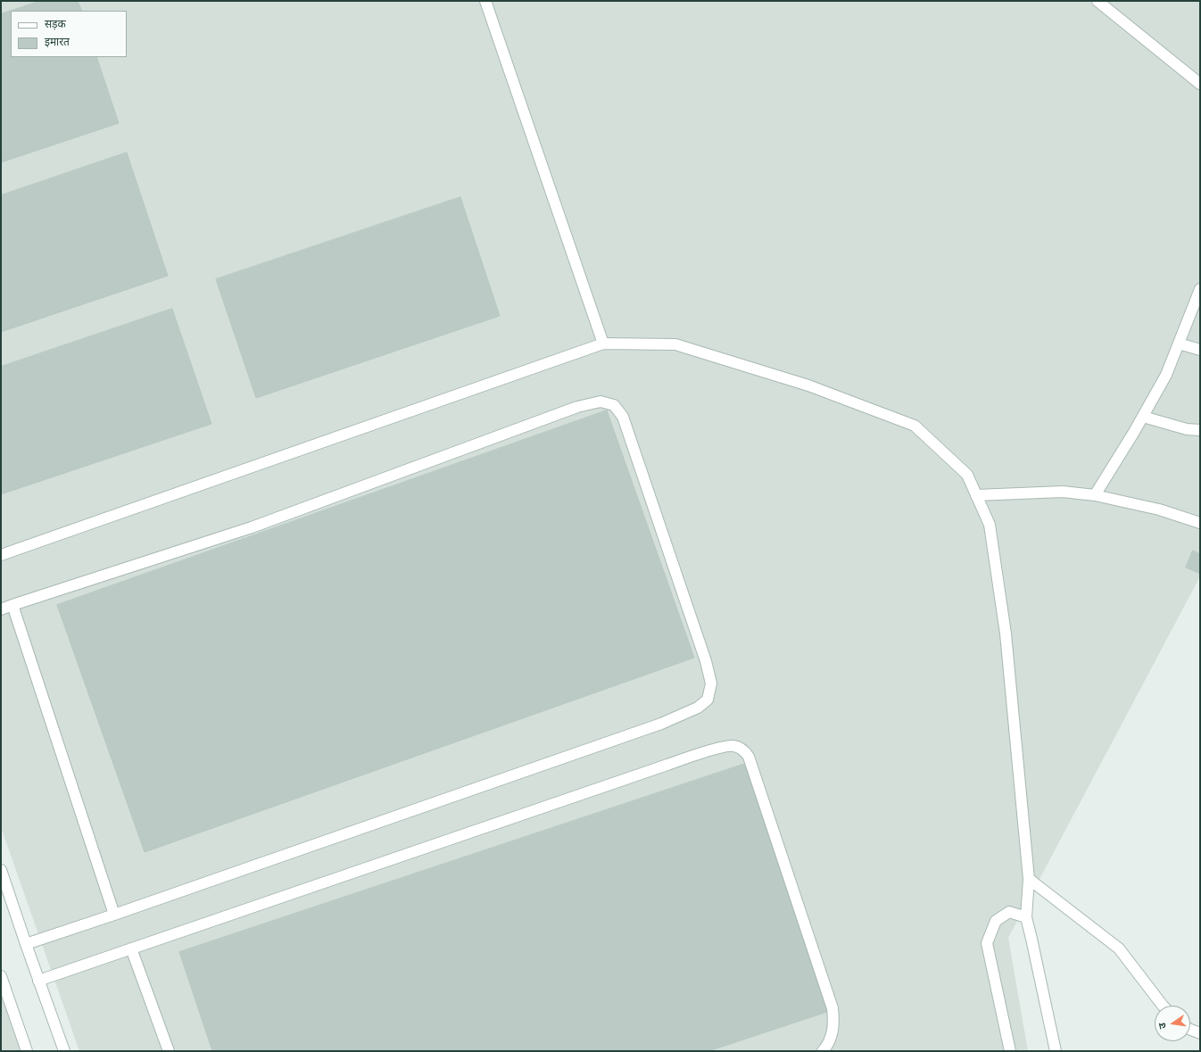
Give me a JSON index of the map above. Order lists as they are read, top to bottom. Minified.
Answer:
{"legend":["सड़क","इमारत"],"north":"left"}
